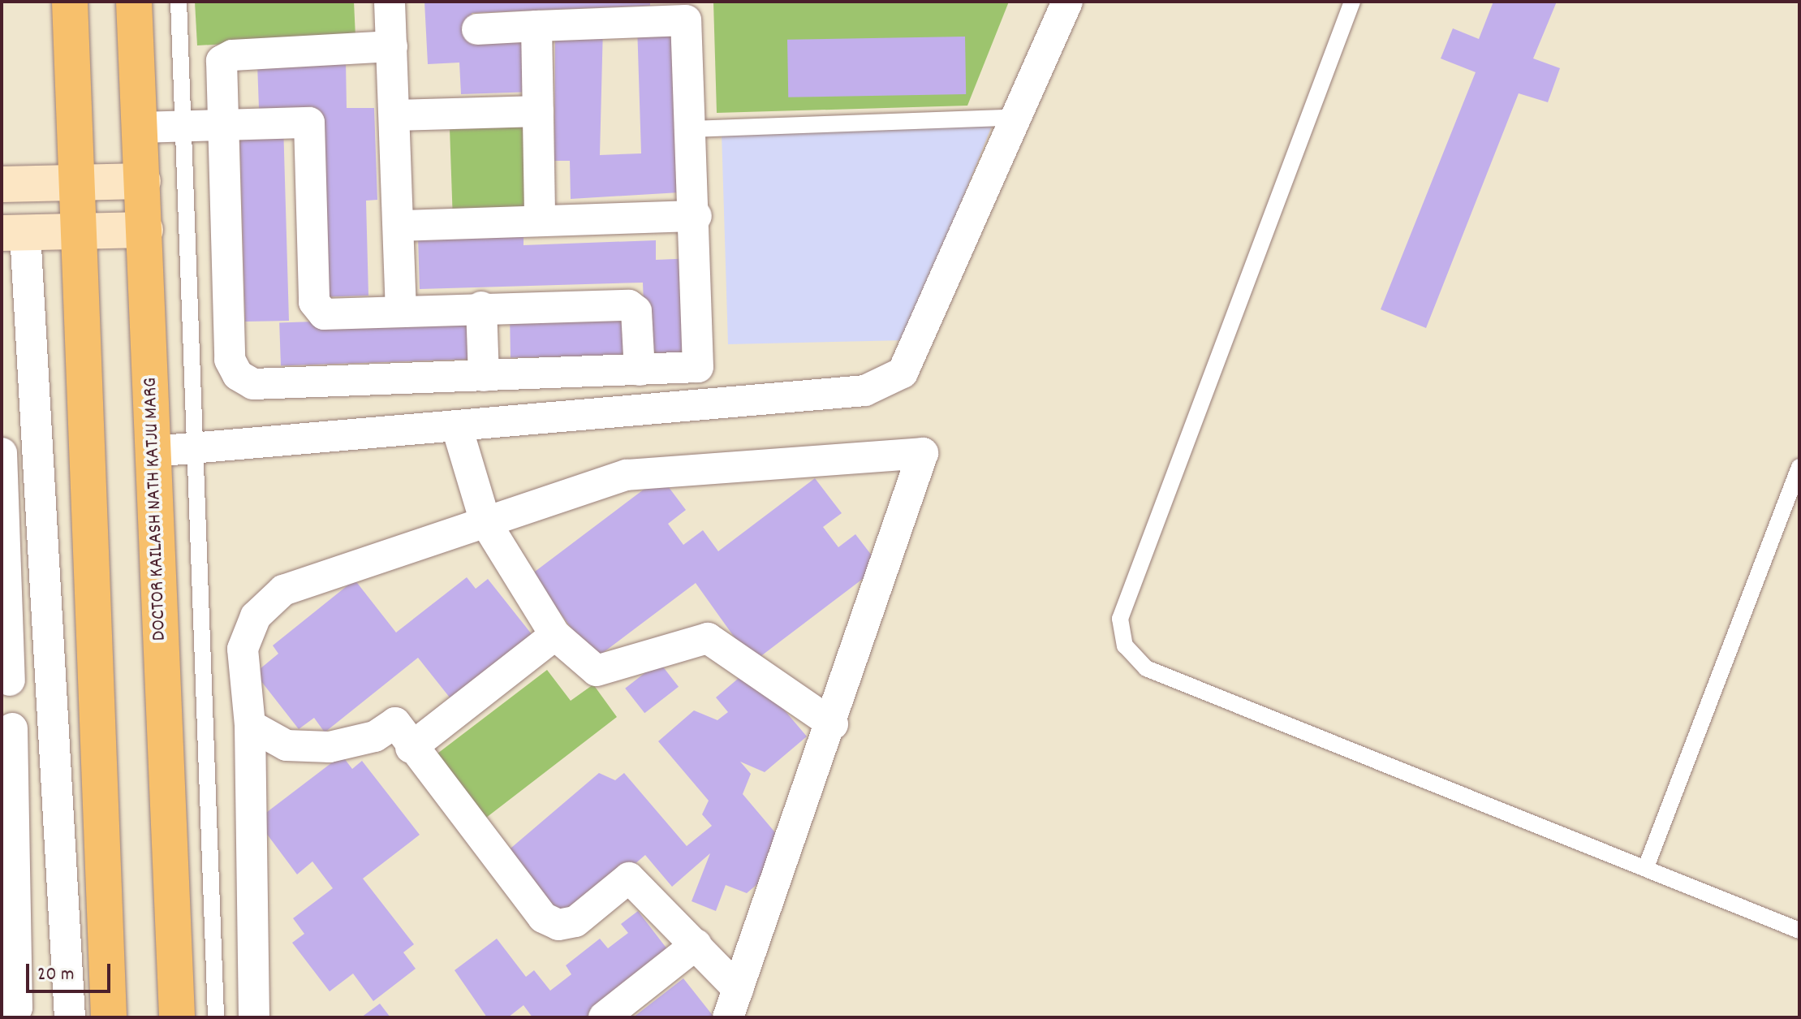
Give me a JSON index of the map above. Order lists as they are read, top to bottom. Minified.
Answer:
{"streets":{"main road":["DOCTOR KAILASH NATH KATJU MARG"]},"scale_bar":"20 m"}
